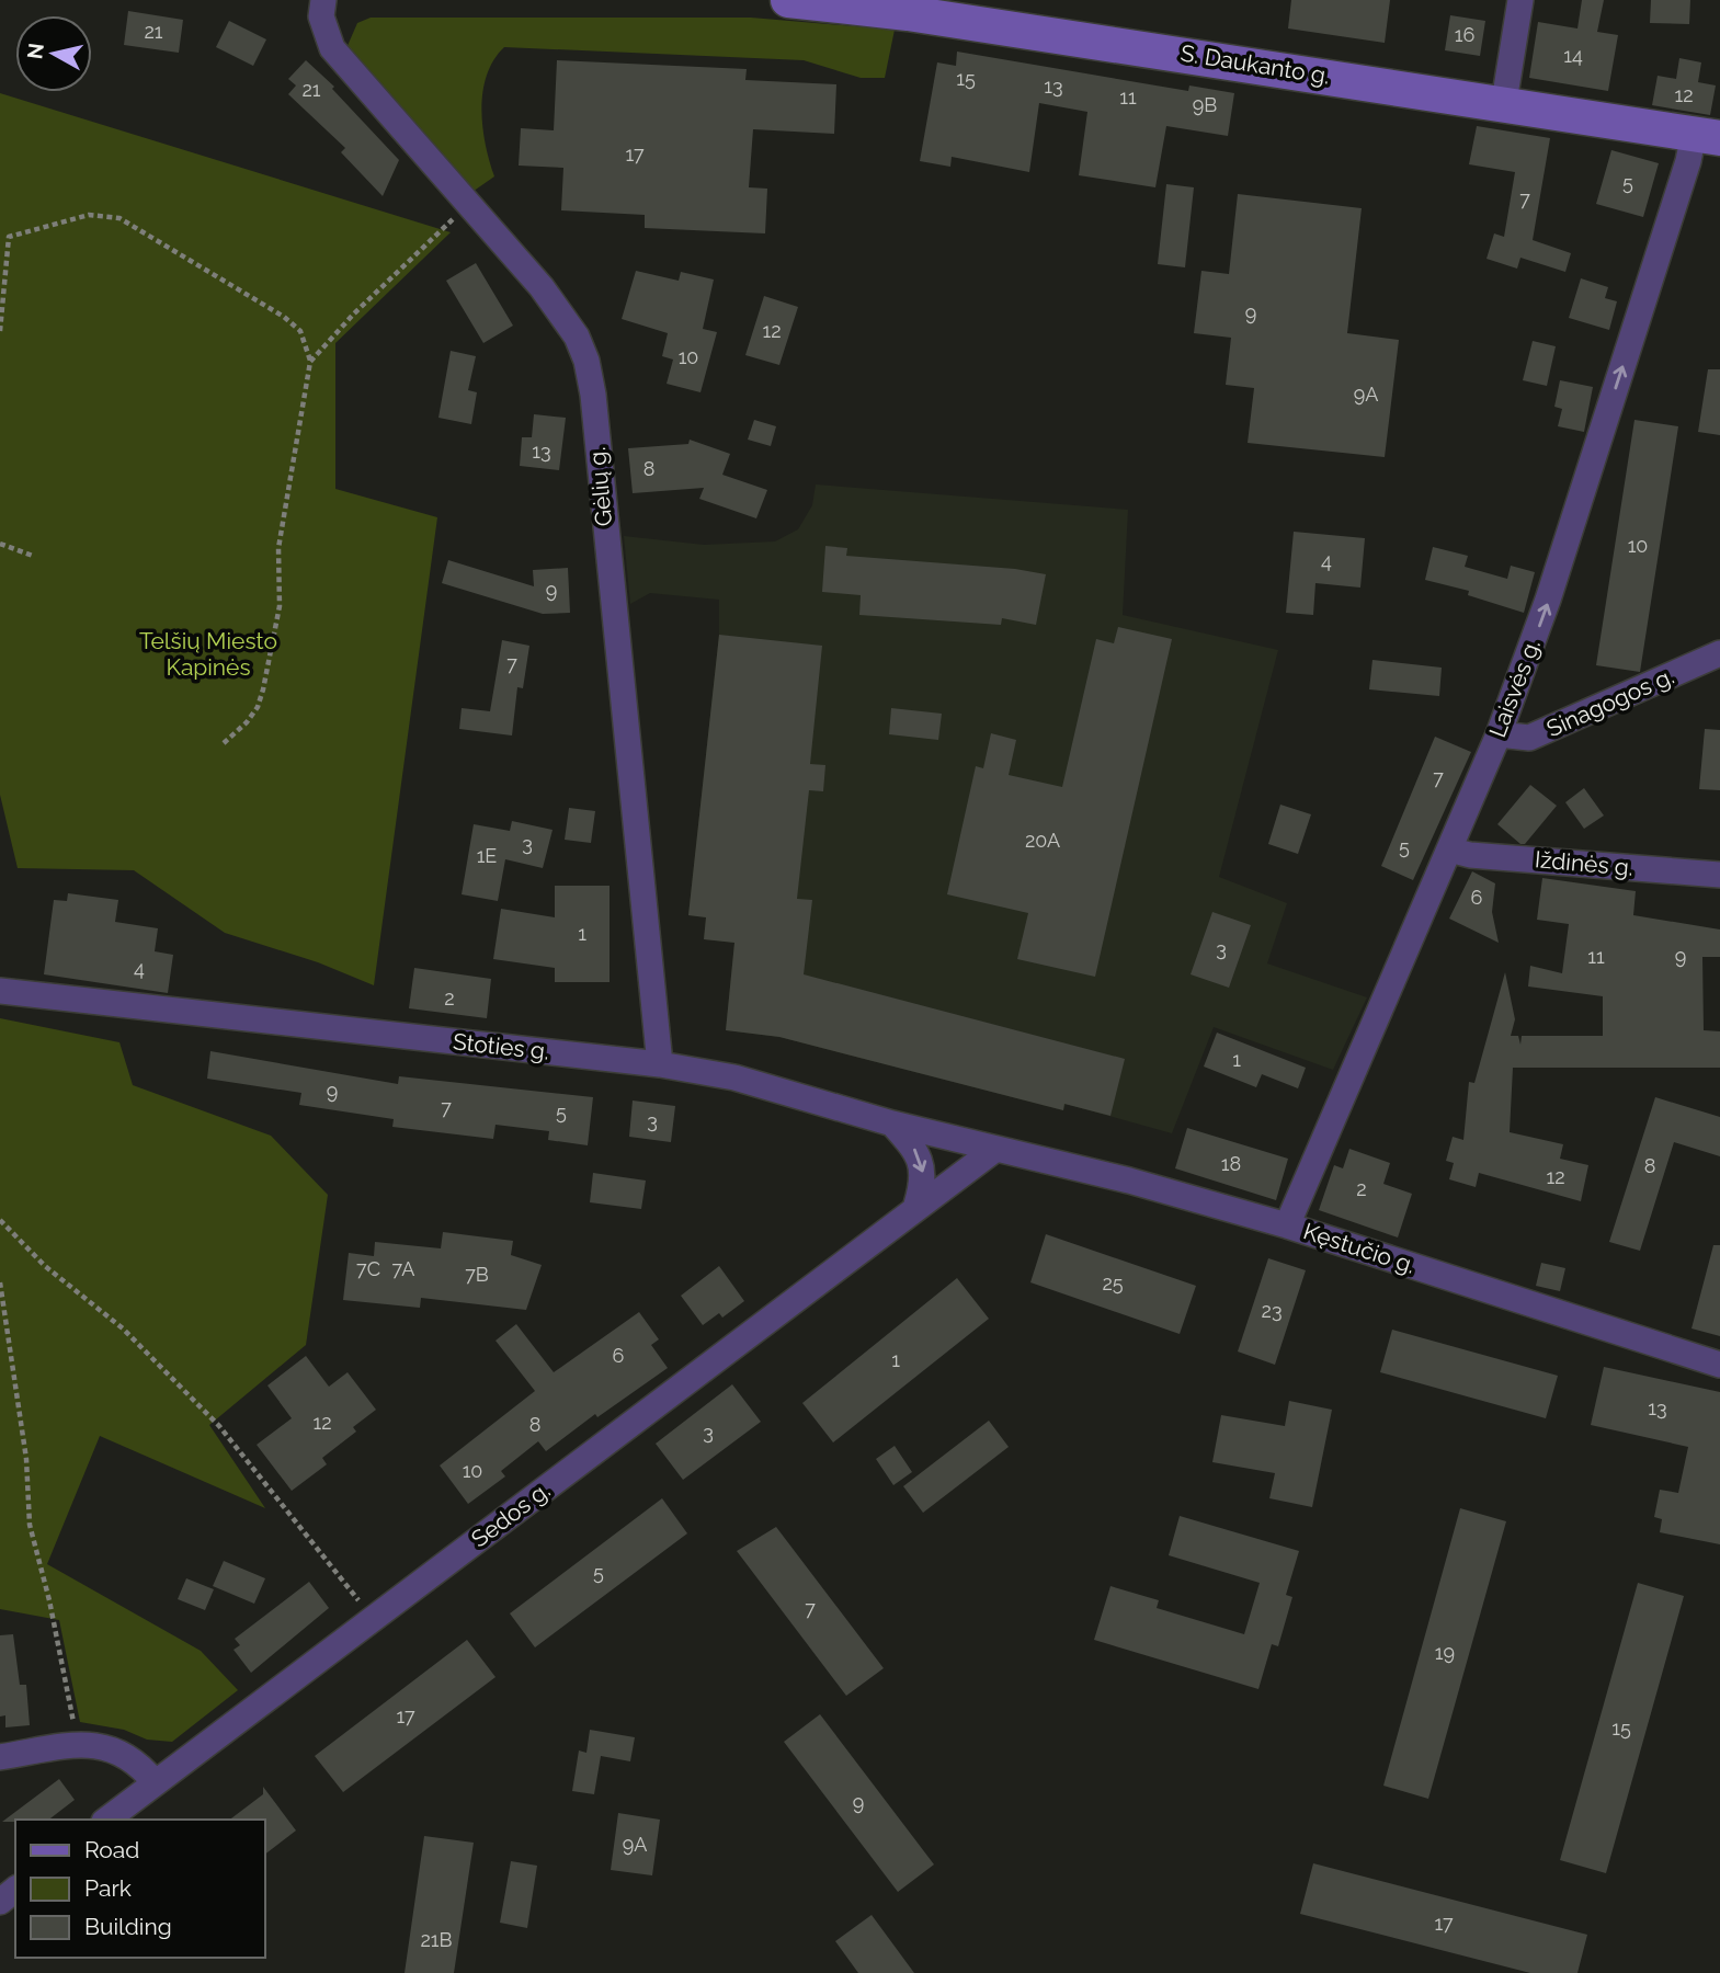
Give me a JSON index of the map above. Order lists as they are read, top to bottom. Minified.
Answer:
{"streets":{"main road":["S. Daukanto g."],"street":["Gėlių g.","Laisvės g.","Sinagogos g.","Iždinės g.","Stoties g.","Kęstučio g.","Sedos g."]},"crossings":[["S. Daukanto g.","Laisvės g."],["Gėlių g.","Stoties g."],["Laisvės g.","Sinagogos g."],["Laisvės g.","Iždinės g."],["Laisvės g.","Kęstučio g."],["Stoties g.","Kęstučio g."],["Stoties g.","Sedos g."],["Kęstučio g.","Sedos g."]],"one_way":["Laisvės g."],"parks":["Telšių Miesto Kapinės"],"house_numbers":["21","16","14","15","13","21","12","11","9B","17","5","7","9","12","10","9A","13","8","10","4","9","7","7","20A","3","5","1E","6","1","3","11","9","4","2","1","9","7","5","3","18","8","12","2","7C","7A","7B","25","23","6","1","13","12","8","3","10","5","7","19","17","15","9","9A","17","21B"],"legend":["Road","Park","Building"],"north":"left"}
